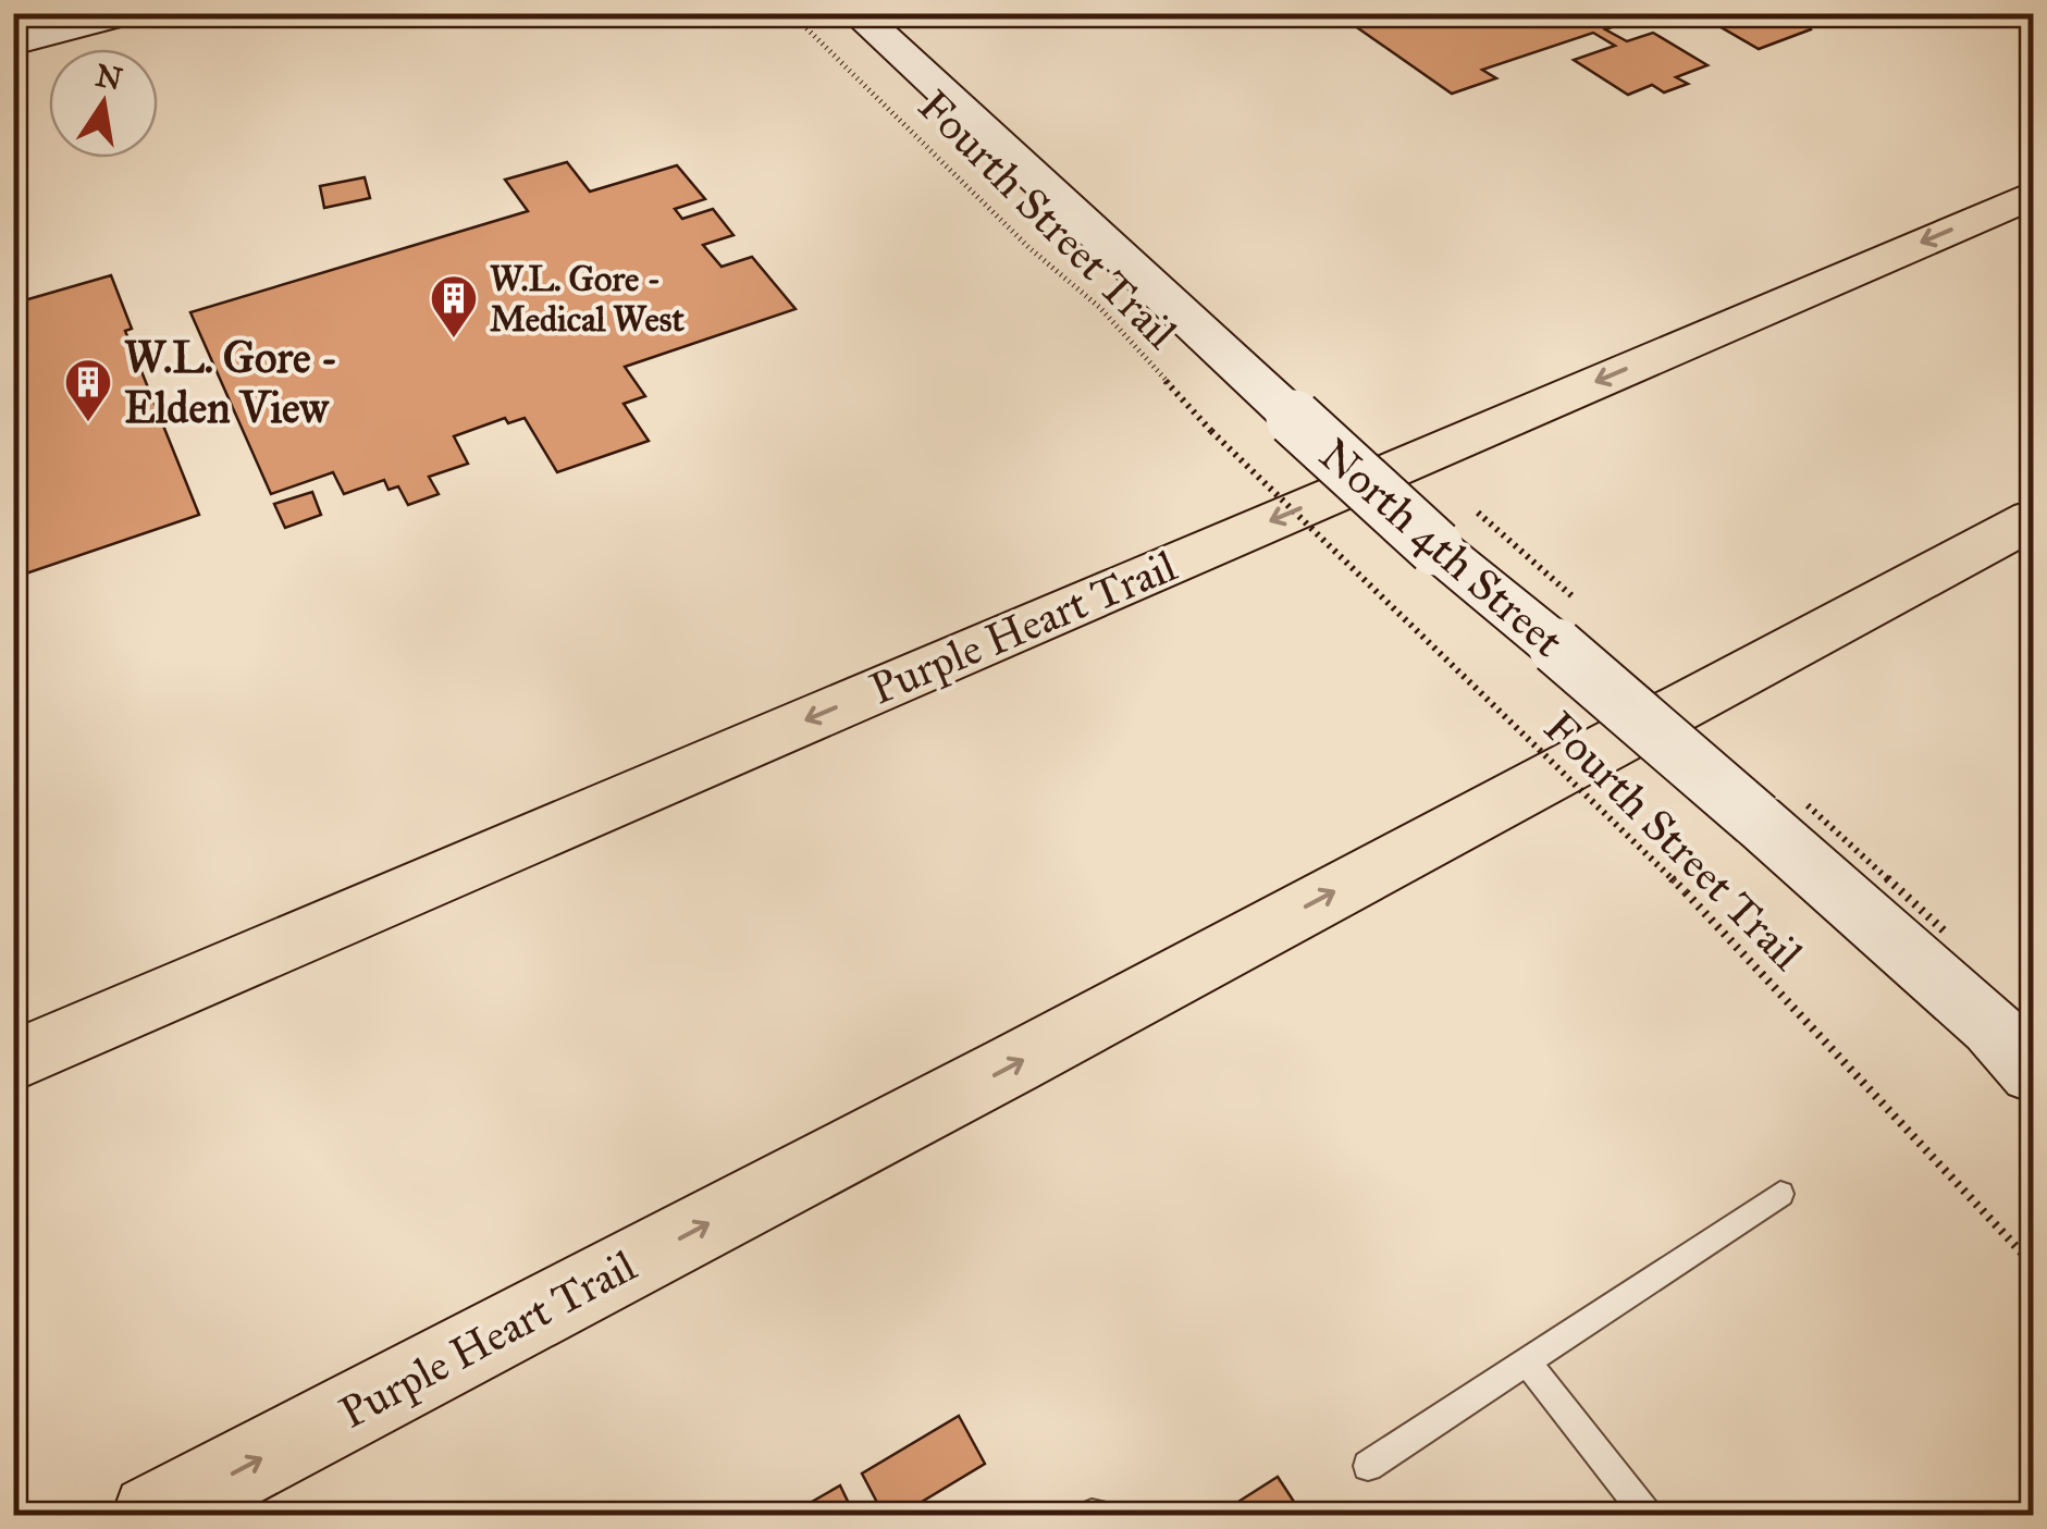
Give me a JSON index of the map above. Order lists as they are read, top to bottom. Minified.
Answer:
{"streets":{"highway":["Purple Heart Trail"],"street":["North 4th Street"],"path":["Fourth Street Trail"]},"places":{"building":["W.L. Gore - Medical West","W.L. Gore - Elden View"]},"north":"top"}
